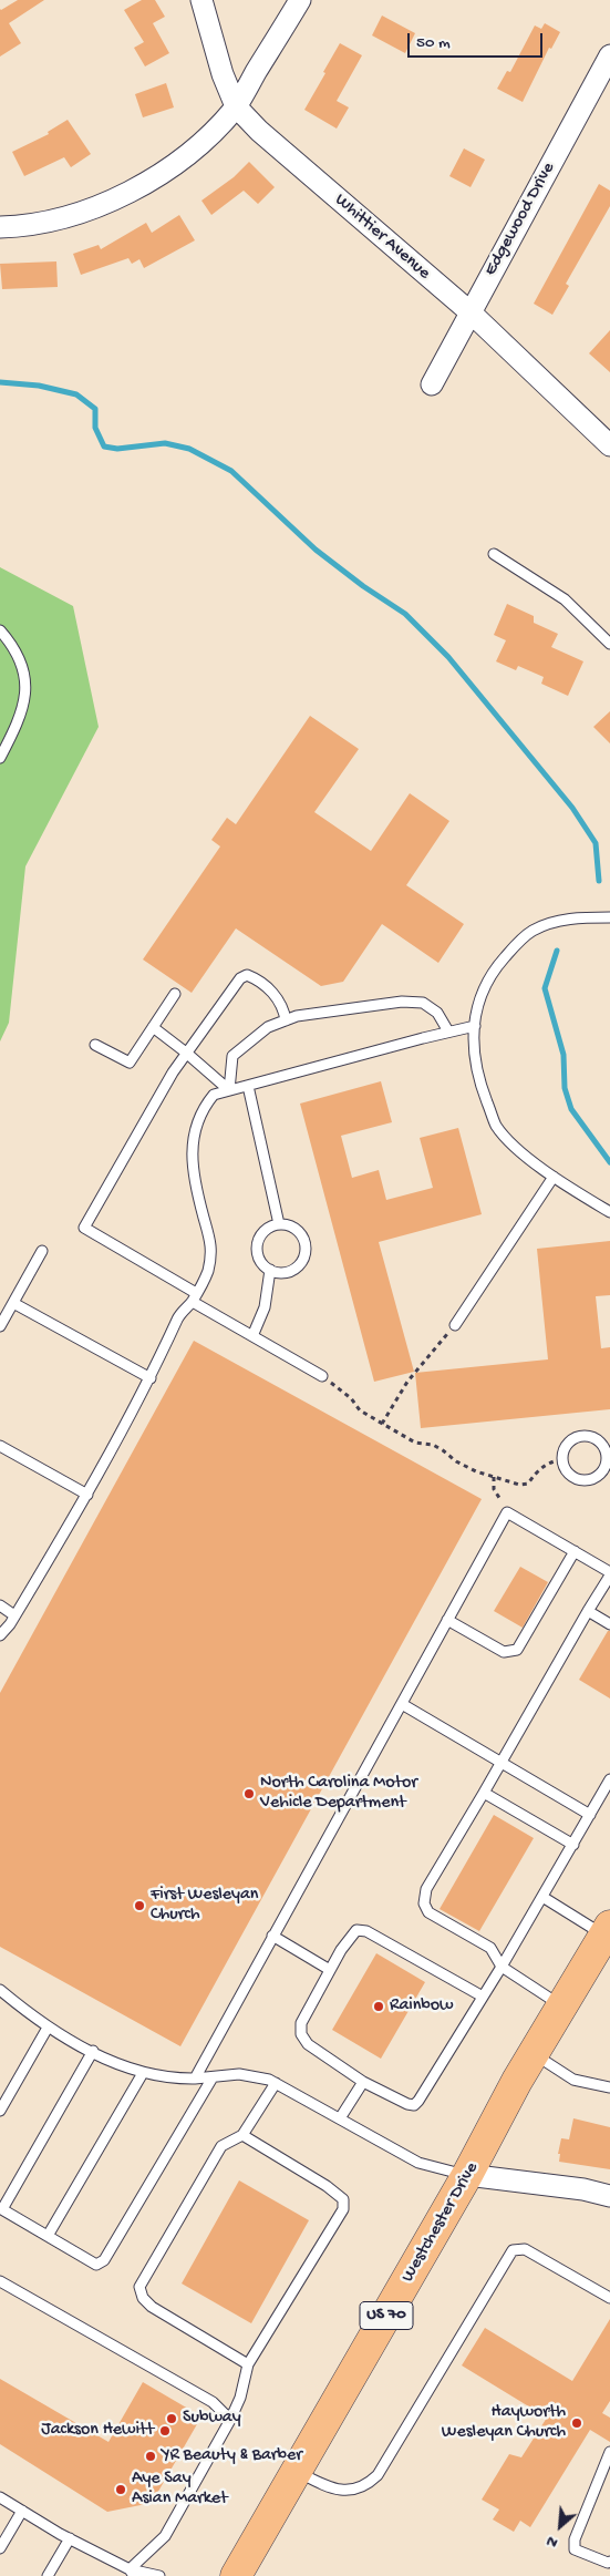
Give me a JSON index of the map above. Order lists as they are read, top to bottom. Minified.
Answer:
{"streets":{"main road":["Westchester Drive","US 70"],"street":["Edgewood Drive","Whittier Avenue"]},"crossings":[["Edgewood Drive","Whittier Avenue"]],"places":["North Carolina Motor Vehicle Department","First Wesleyan Church","Rainbow","Subway","Hayworth Wesleyan Church","Jackson Hewitt","YR Beauty & Barber","Aye Say Asian Market"],"scale_bar":"50 m","north":"bottom left"}
